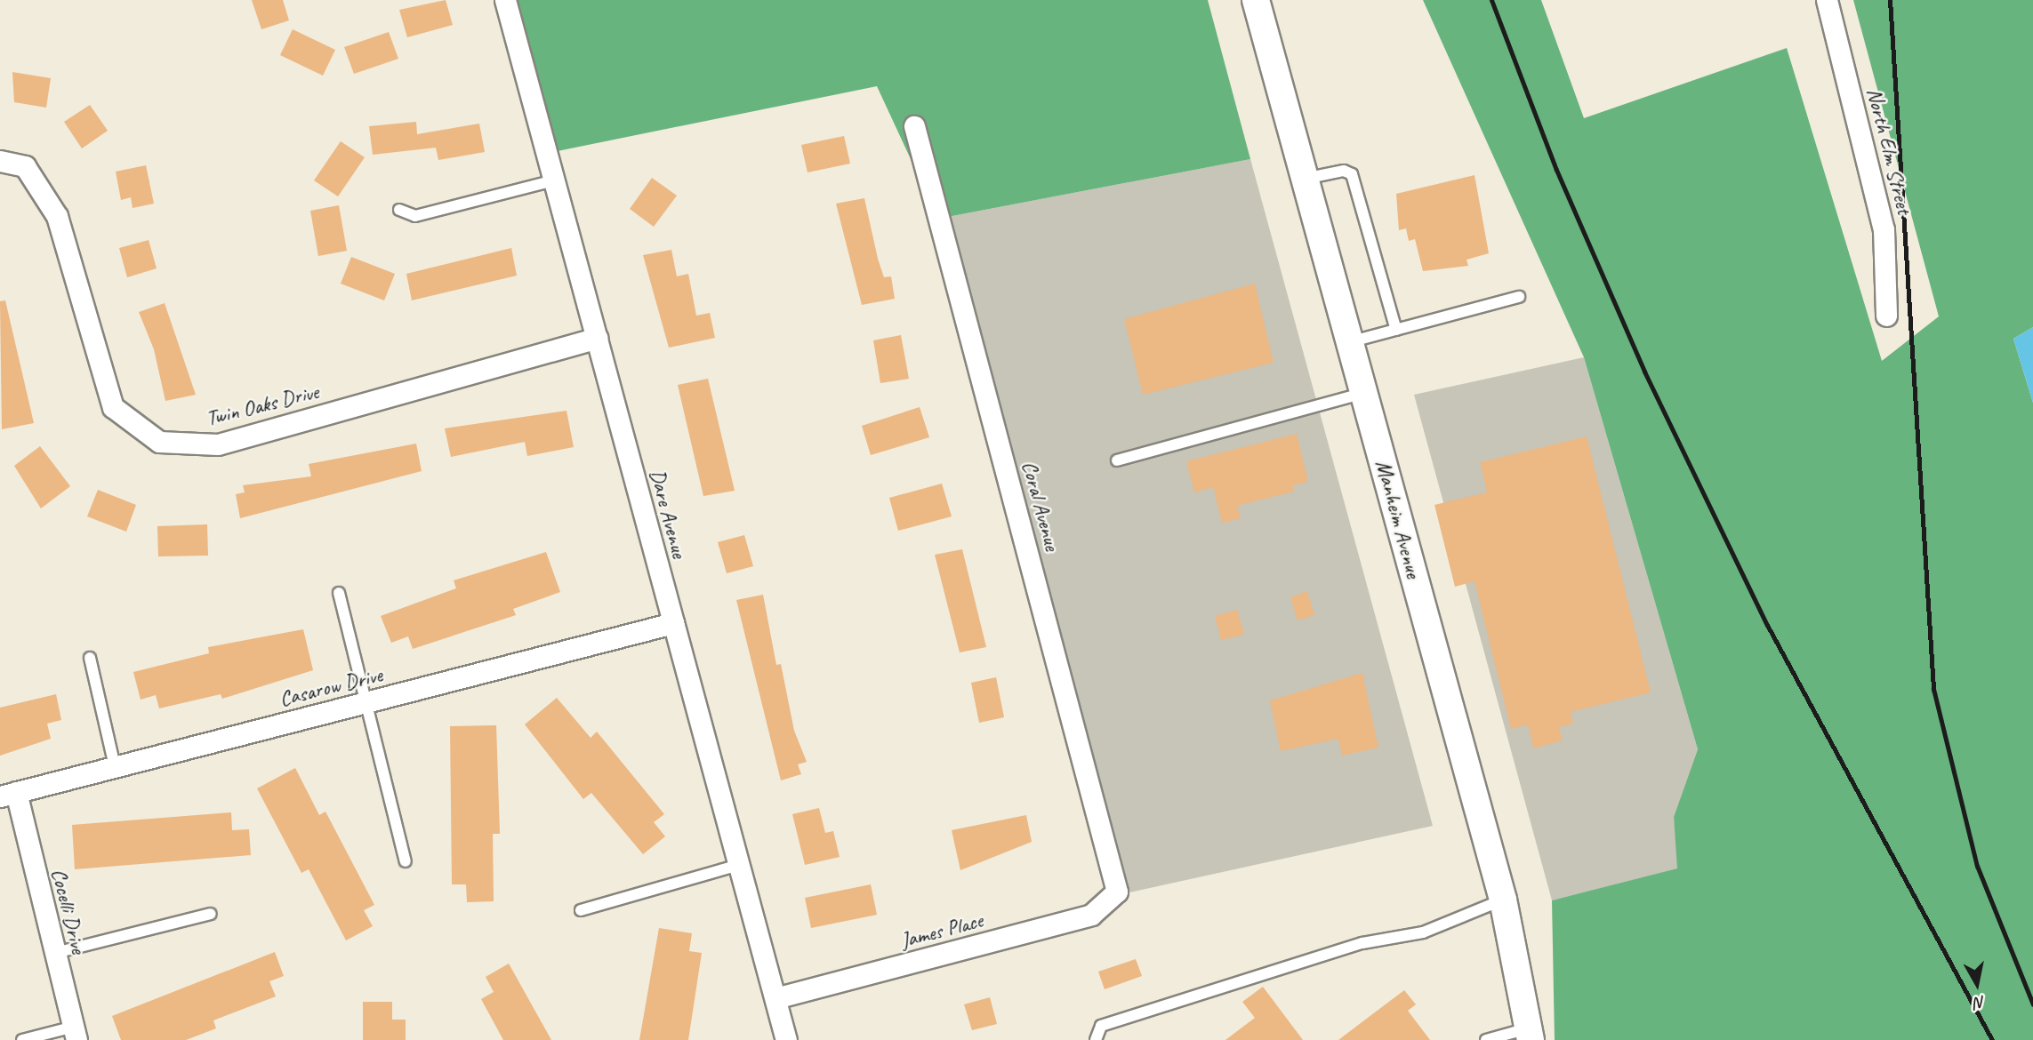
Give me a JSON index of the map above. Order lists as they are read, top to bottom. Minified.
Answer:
{"streets":{"street":["North Elm Street","Twin Oaks Drive","Coral Avenue","Dare Avenue","Manheim Avenue","Casarow Drive","Cocelli Drive","James Place"]},"crossings":[["Twin Oaks Drive","Dare Avenue"],["Coral Avenue","James Place"],["Dare Avenue","Casarow Drive"],["Dare Avenue","James Place"],["Casarow Drive","Cocelli Drive"]],"north":"bottom"}
